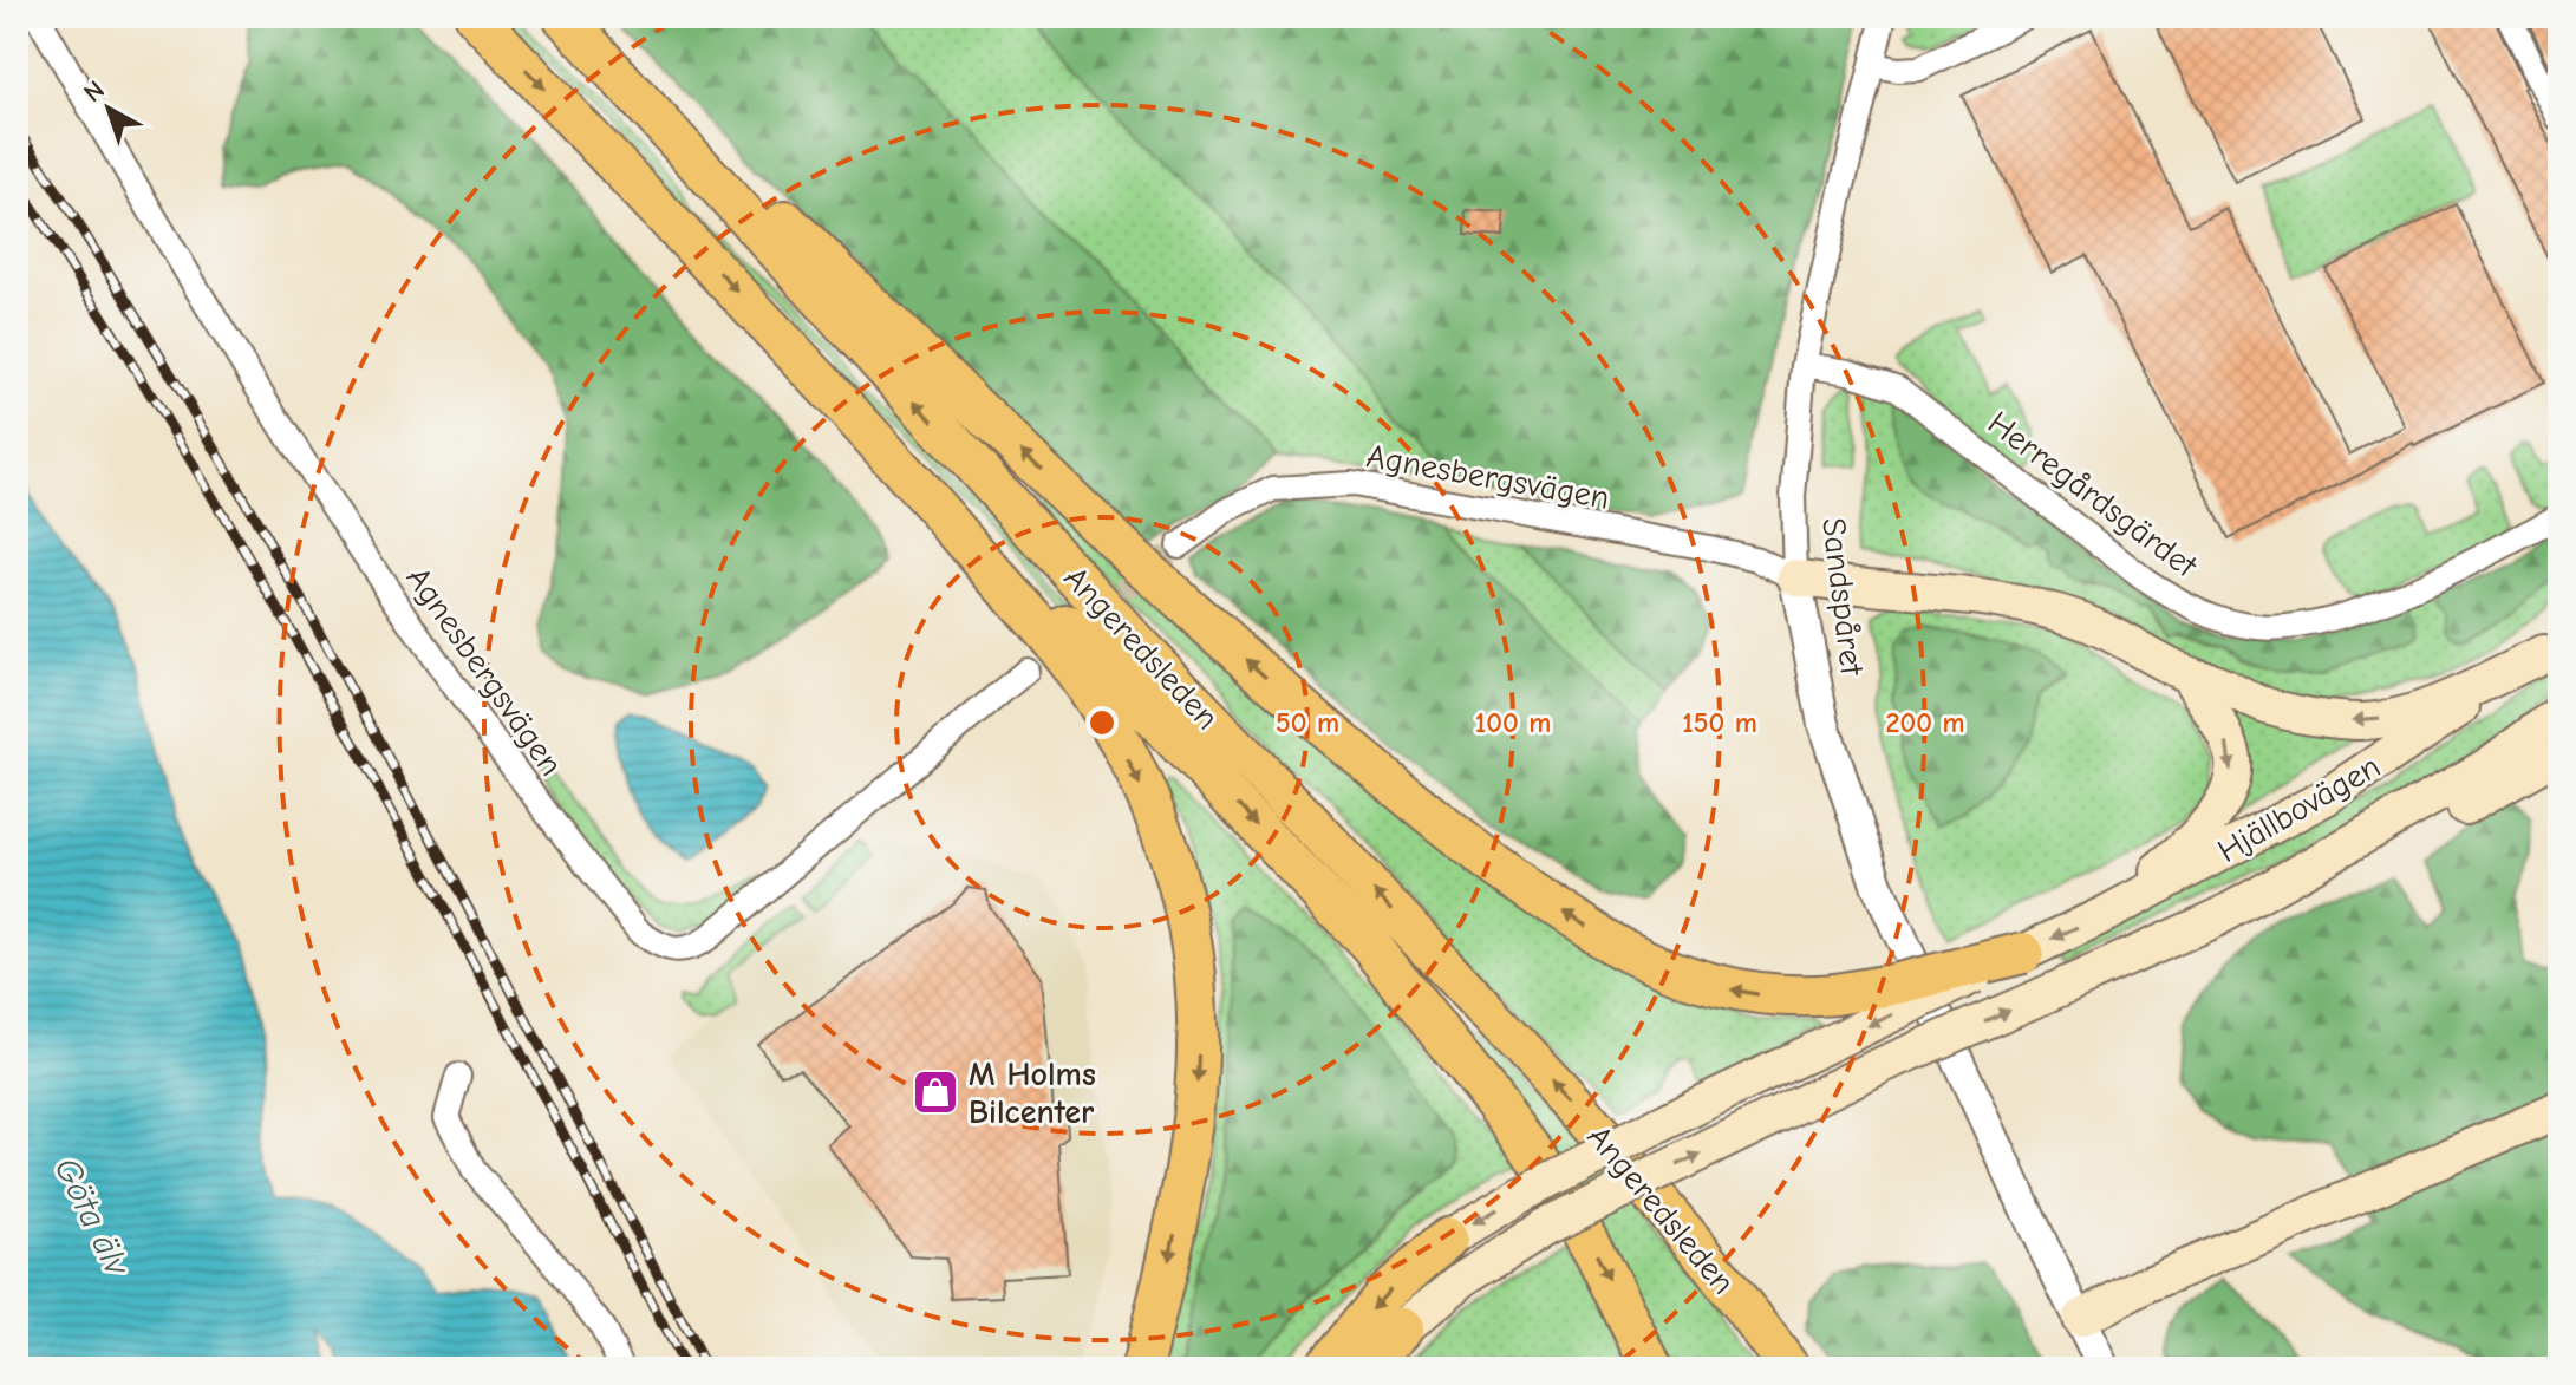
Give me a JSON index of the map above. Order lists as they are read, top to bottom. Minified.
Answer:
{"streets":{"highway":["Angeredsleden"],"main road":["Hjällbovägen"],"street":["Agnesbergsvägen","Herregårdsgärdet","Sandspåret"]},"crossings":[["Agnesbergsvägen","Sandspåret"],["Herregårdsgärdet","Sandspåret"]],"water":["Göta älv"],"places":{"shop":["M Holms Bilcenter"]},"north":"top left","rings":["50 m","100 m","150 m","200 m"]}
